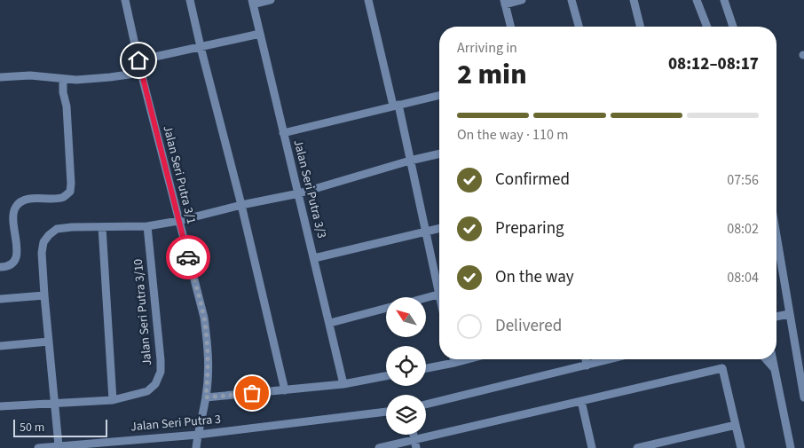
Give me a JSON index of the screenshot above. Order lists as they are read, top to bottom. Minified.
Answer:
{"streets":{"street":["Jalan Seri Putra 3/1","Jalan Seri Putra 3/3","Jalan Seri Putra 3/10","Jalan Seri Putra 3"]},"crossings":[["Jalan Seri Putra 3/1","Jalan Seri Putra 3"]],"scale_bar":"50 m","north":"top left","page":{"heading":["2 min","Arriving in","08:12–08:17"],"bar":"On the way · 110 m","list":[["Confirmed","07:56"],["Preparing","08:02"],["On the way","08:04"],"Delivered"],"scale":"50 m"}}
